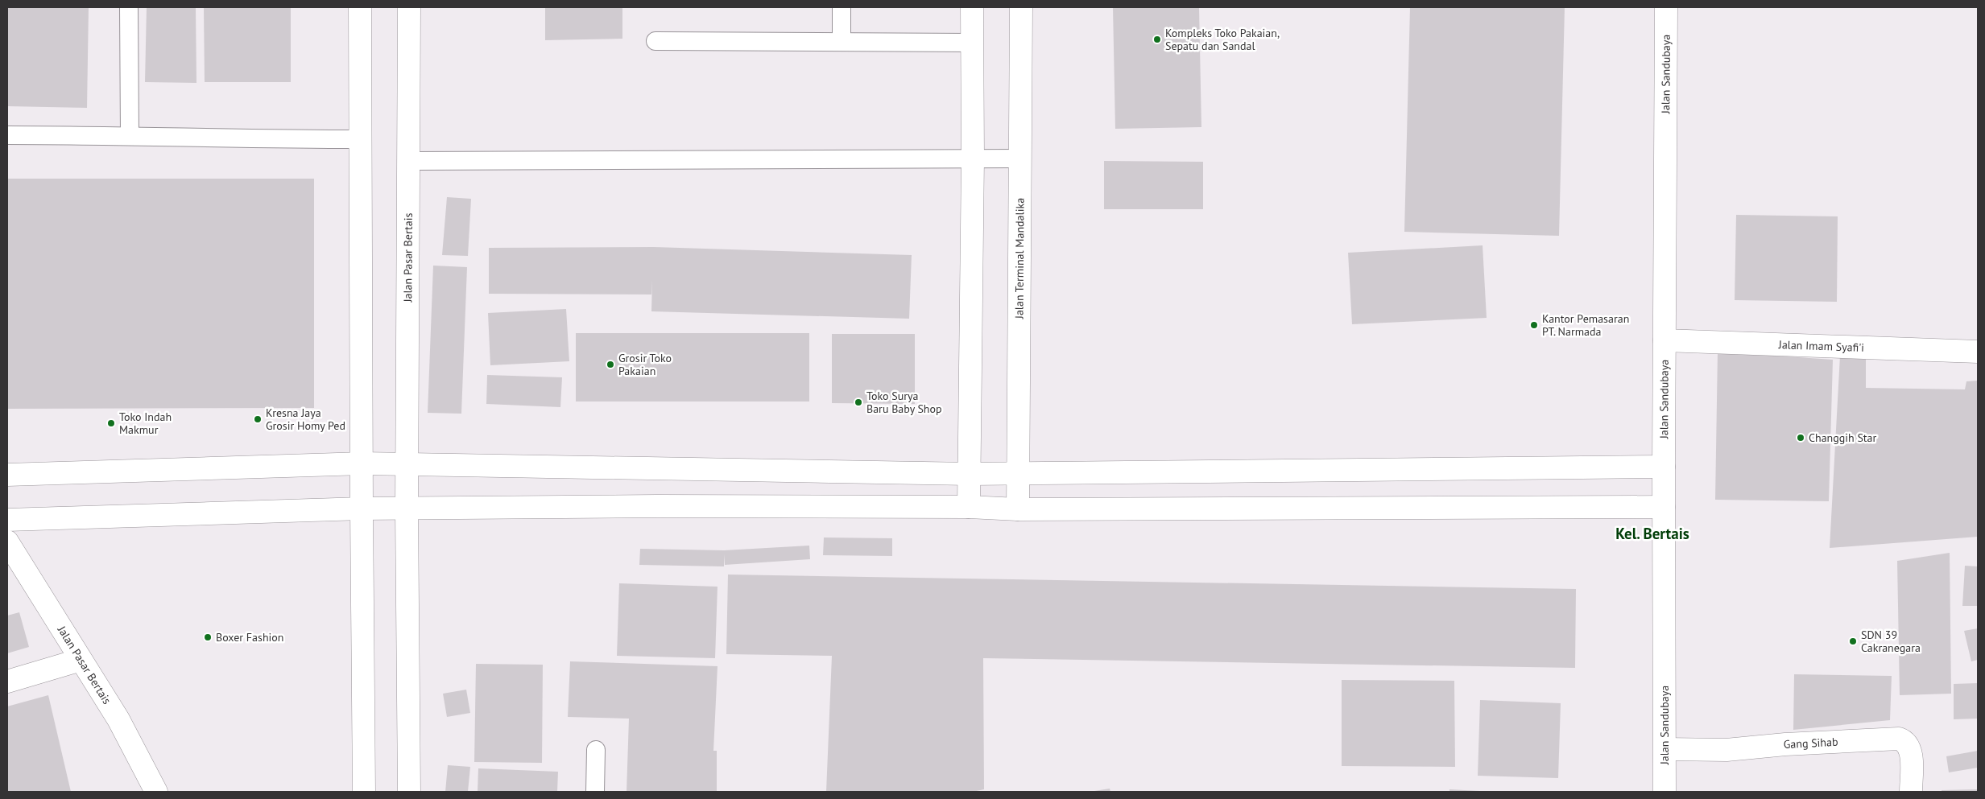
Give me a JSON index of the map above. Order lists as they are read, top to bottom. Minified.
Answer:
{"streets":{"main road":["Jalan Sandubaya","Jalan Pasar Bertais","Jalan Terminal Mandalika","Jalan Imam Syafi'i","Gang Sihab"]},"crossings":[["Jalan Sandubaya","Jalan Imam Syafi'i"],["Jalan Sandubaya","Gang Sihab"]],"districts":["Kel. Bertais"],"places":["Kompleks Toko Pakaian, Sepatu dan Sandal","Kantor Pemasaran PT. Narmada","Grosir Toko Pakaian","Toko Surya Baru Baby Shop","Kresna Jaya Grosir Homy Ped","Toko Indah Makmur","Changgih Star","Boxer Fashion","SDN 39 Cakranegara"]}
